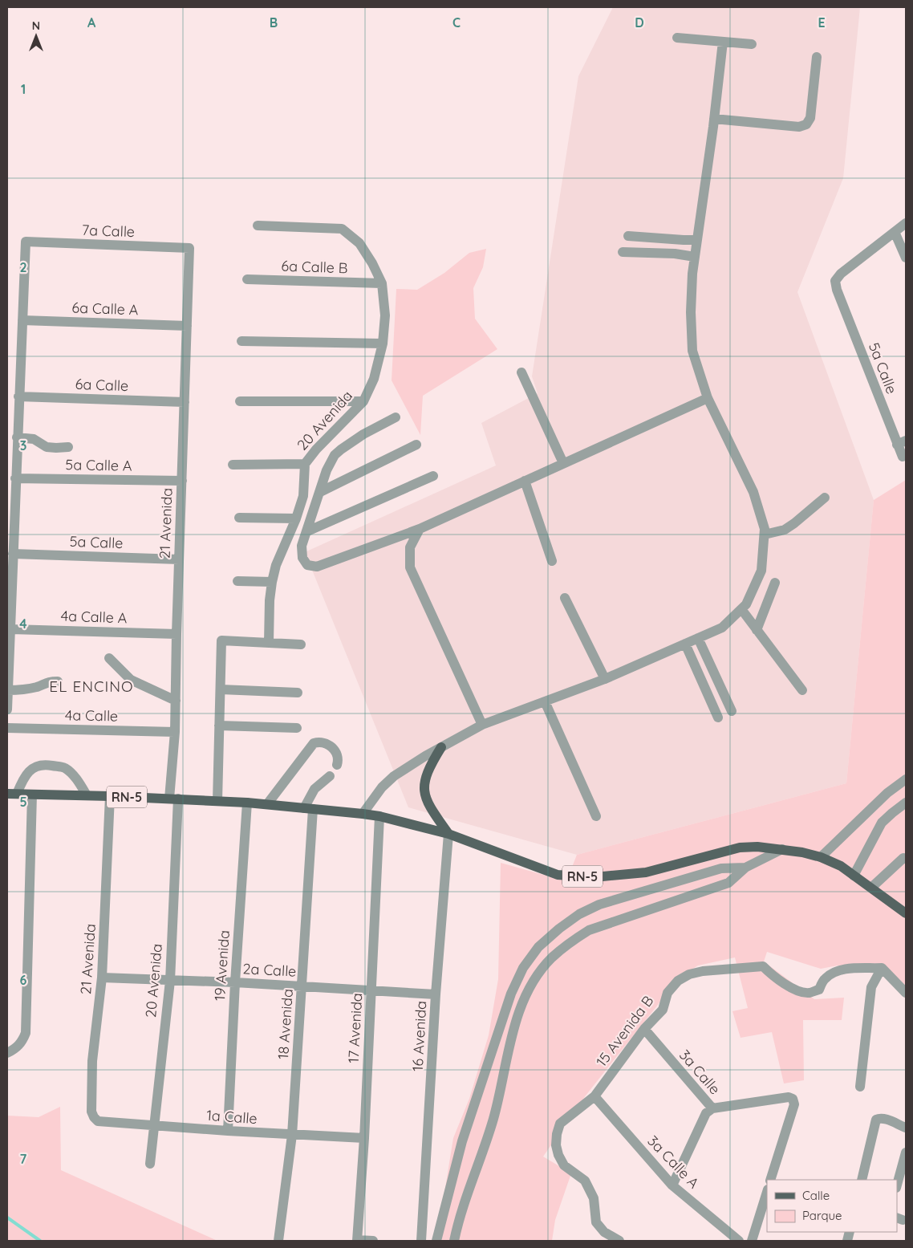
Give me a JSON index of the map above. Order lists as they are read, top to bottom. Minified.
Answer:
{"streets":{"main road":["RN-5"],"street":["7a Calle","6a Calle B","6a Calle A","5a Calle","6a Calle","20 Avenida","5a Calle A","21 Avenida","4a Calle A","4a Calle","19 Avenida","2a Calle","18 Avenida","17 Avenida","15 Avenida B","16 Avenida","3a Calle","1a Calle","3a Calle A"]},"crossings":[["7a Calle","6a Calle A"],["7a Calle","21 Avenida"],["6a Calle B","20 Avenida"],["6a Calle A","21 Avenida"],["5a Calle","21 Avenida"],["6a Calle","21 Avenida"],["20 Avenida","21 Avenida"],["20 Avenida","RN-5"],["20 Avenida","2a Calle"],["20 Avenida","1a Calle"],["5a Calle A","21 Avenida"],["21 Avenida","4a Calle A"],["21 Avenida","4a Calle"],["21 Avenida","RN-5"],["21 Avenida","2a Calle"],["21 Avenida","1a Calle"],["RN-5","19 Avenida"],["RN-5","18 Avenida"],["RN-5","17 Avenida"],["RN-5","16 Avenida"],["19 Avenida","2a Calle"],["19 Avenida","1a Calle"],["2a Calle","18 Avenida"],["2a Calle","17 Avenida"],["2a Calle","16 Avenida"],["18 Avenida","1a Calle"],["17 Avenida","1a Calle"],["15 Avenida B","3a Calle"],["15 Avenida B","3a Calle A"]],"districts":["EL ENCINO"],"legend":["Calle","Parque"],"north":"top","grid":{"columns":["A","B","C","D","E"],"rows":["1","2","3","4","5","6","7"]}}
